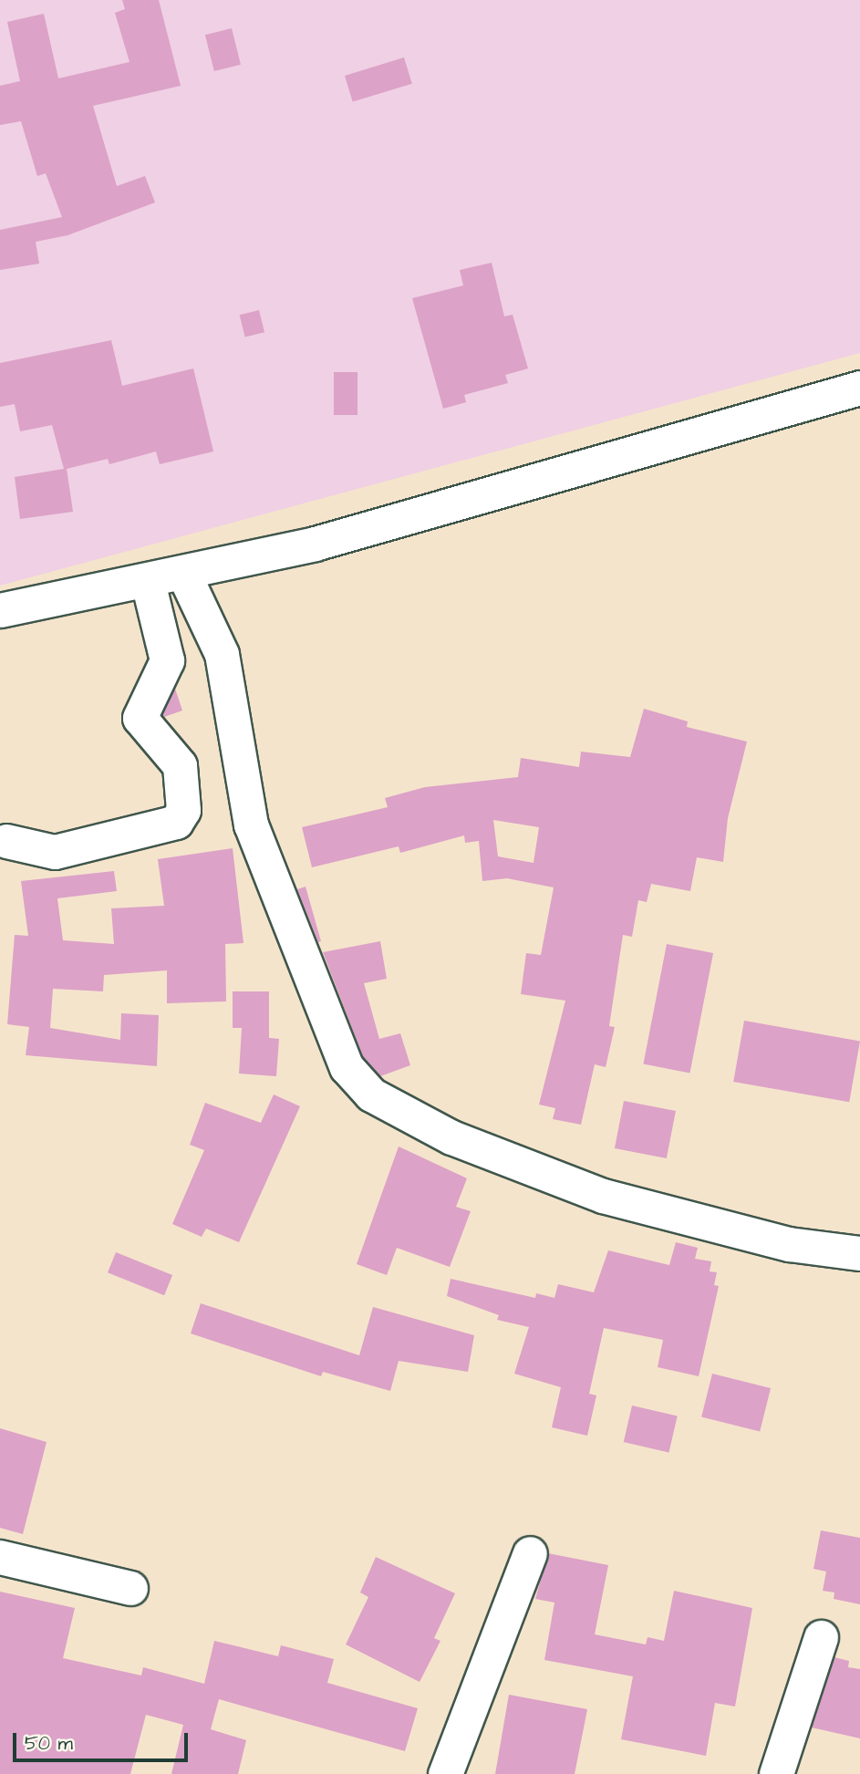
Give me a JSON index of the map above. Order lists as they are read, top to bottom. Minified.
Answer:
{"scale_bar":"50 m"}
